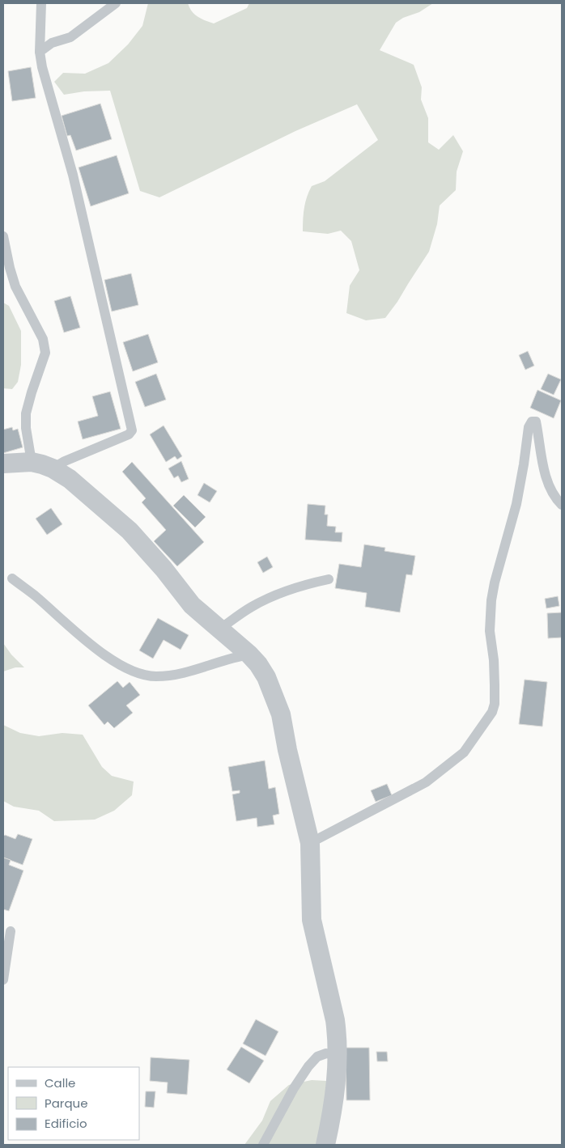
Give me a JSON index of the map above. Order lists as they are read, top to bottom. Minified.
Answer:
{"legend":["Calle","Parque","Edificio"]}
